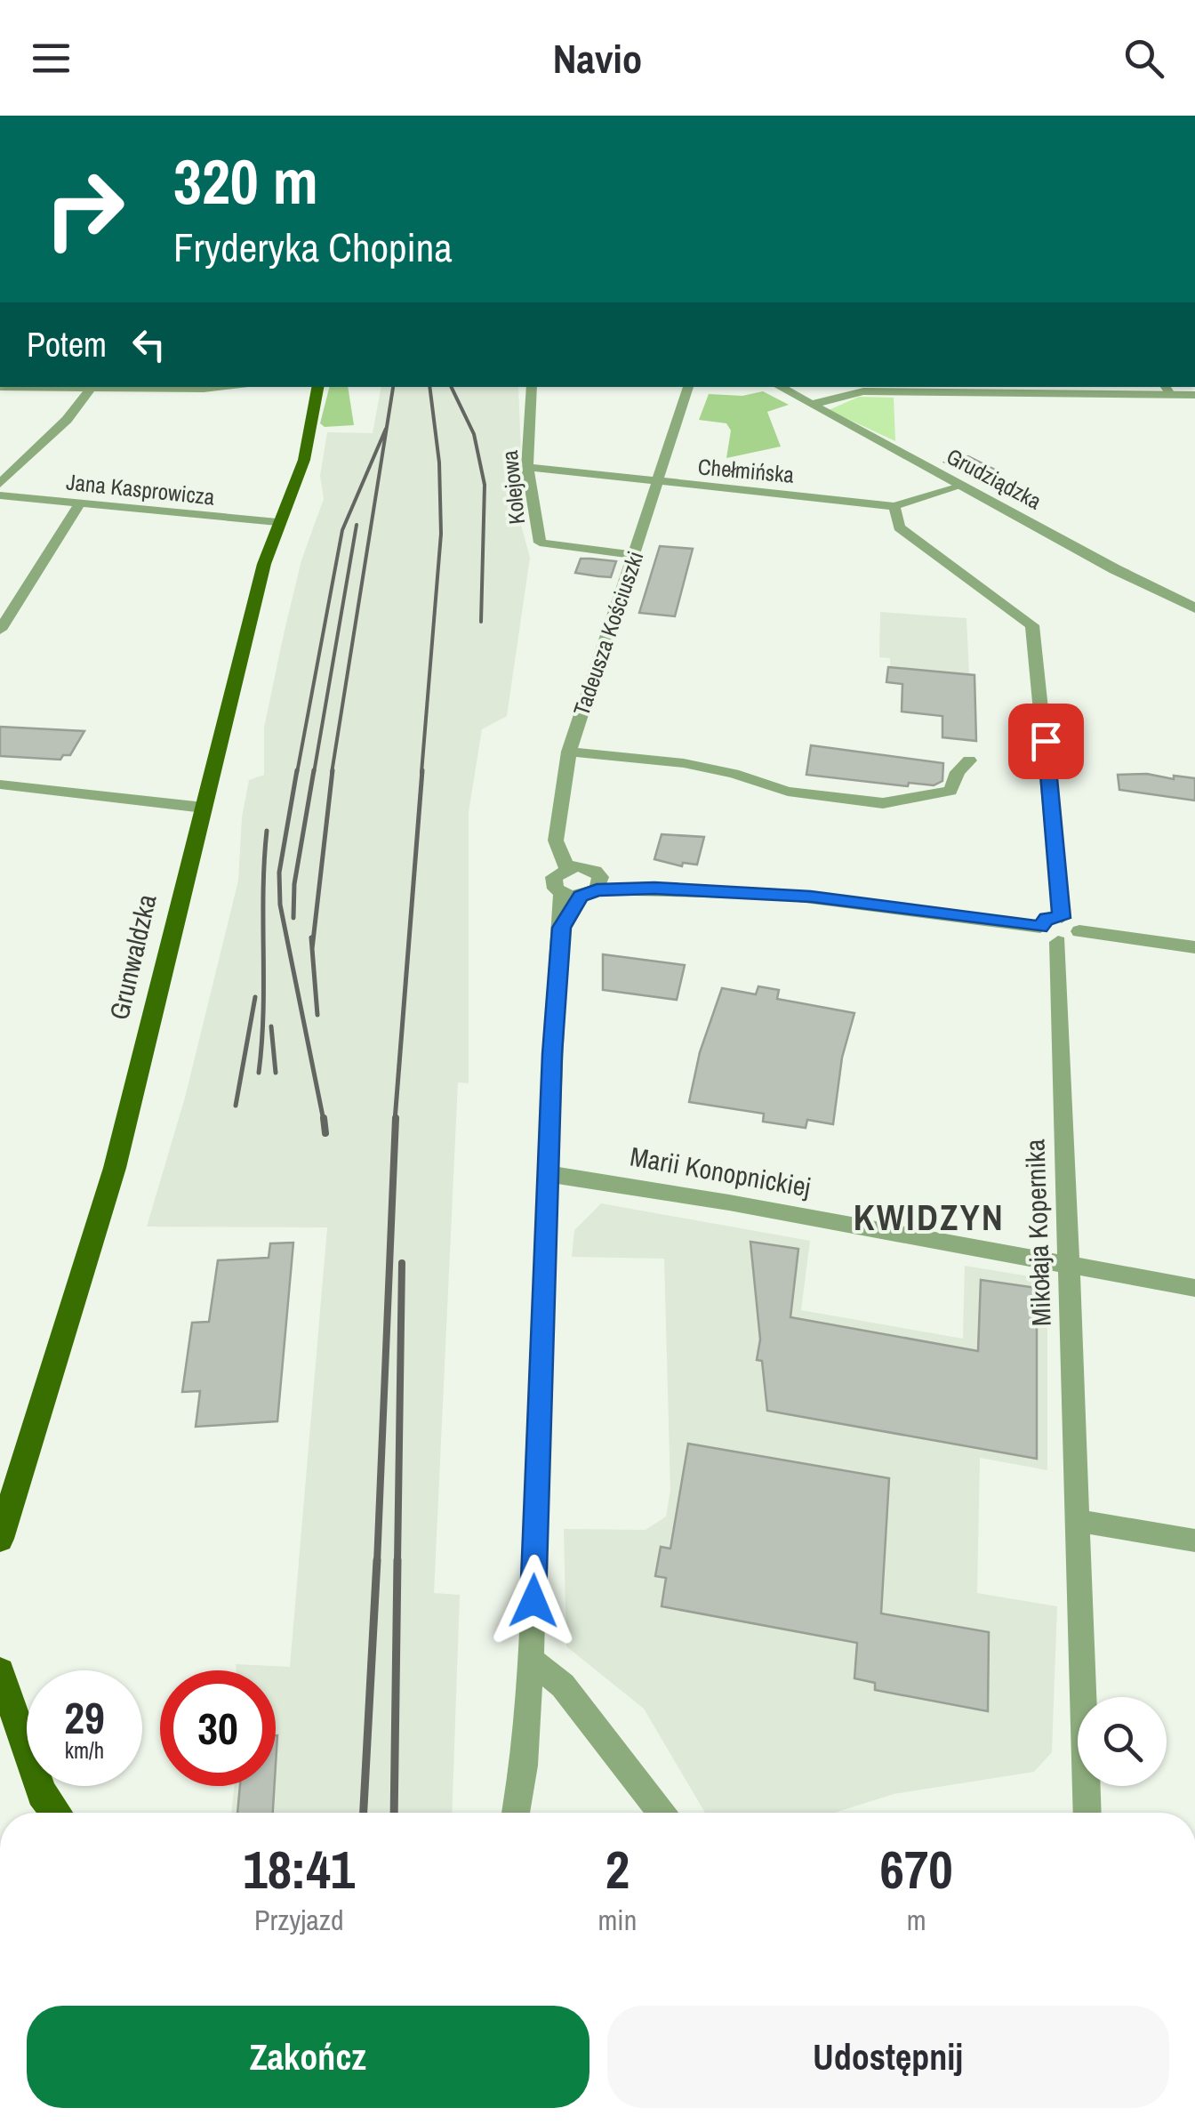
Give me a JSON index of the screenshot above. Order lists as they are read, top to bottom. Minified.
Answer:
{"streets":{"main road":["Grunwaldzka"],"street":["Chełmińska","Grudziądzka","Kolejowa","Jana Kasprowicza","Tadeusza Kościuszki","Marii Konopnickiej","Mikołaja Kopernika"]},"crossings":[["Chełmińska","Grudziądzka"],["Chełmińska","Kolejowa"],["Chełmińska","Tadeusza Kościuszki"],["Kolejowa","Tadeusza Kościuszki"],["Jana Kasprowicza","Grunwaldzka"],["Marii Konopnickiej","Mikołaja Kopernika"]],"districts":["KWIDZYN"],"page":{"header":"Navio","turn":["320 m","Fryderyka Chopina"],"then":"Potem","speed":"29 km/h","limit":"30","eta":["18:41","Przyjazd","2","min","670","m"],"buttons":["Zakończ","Udostępnij"]}}
